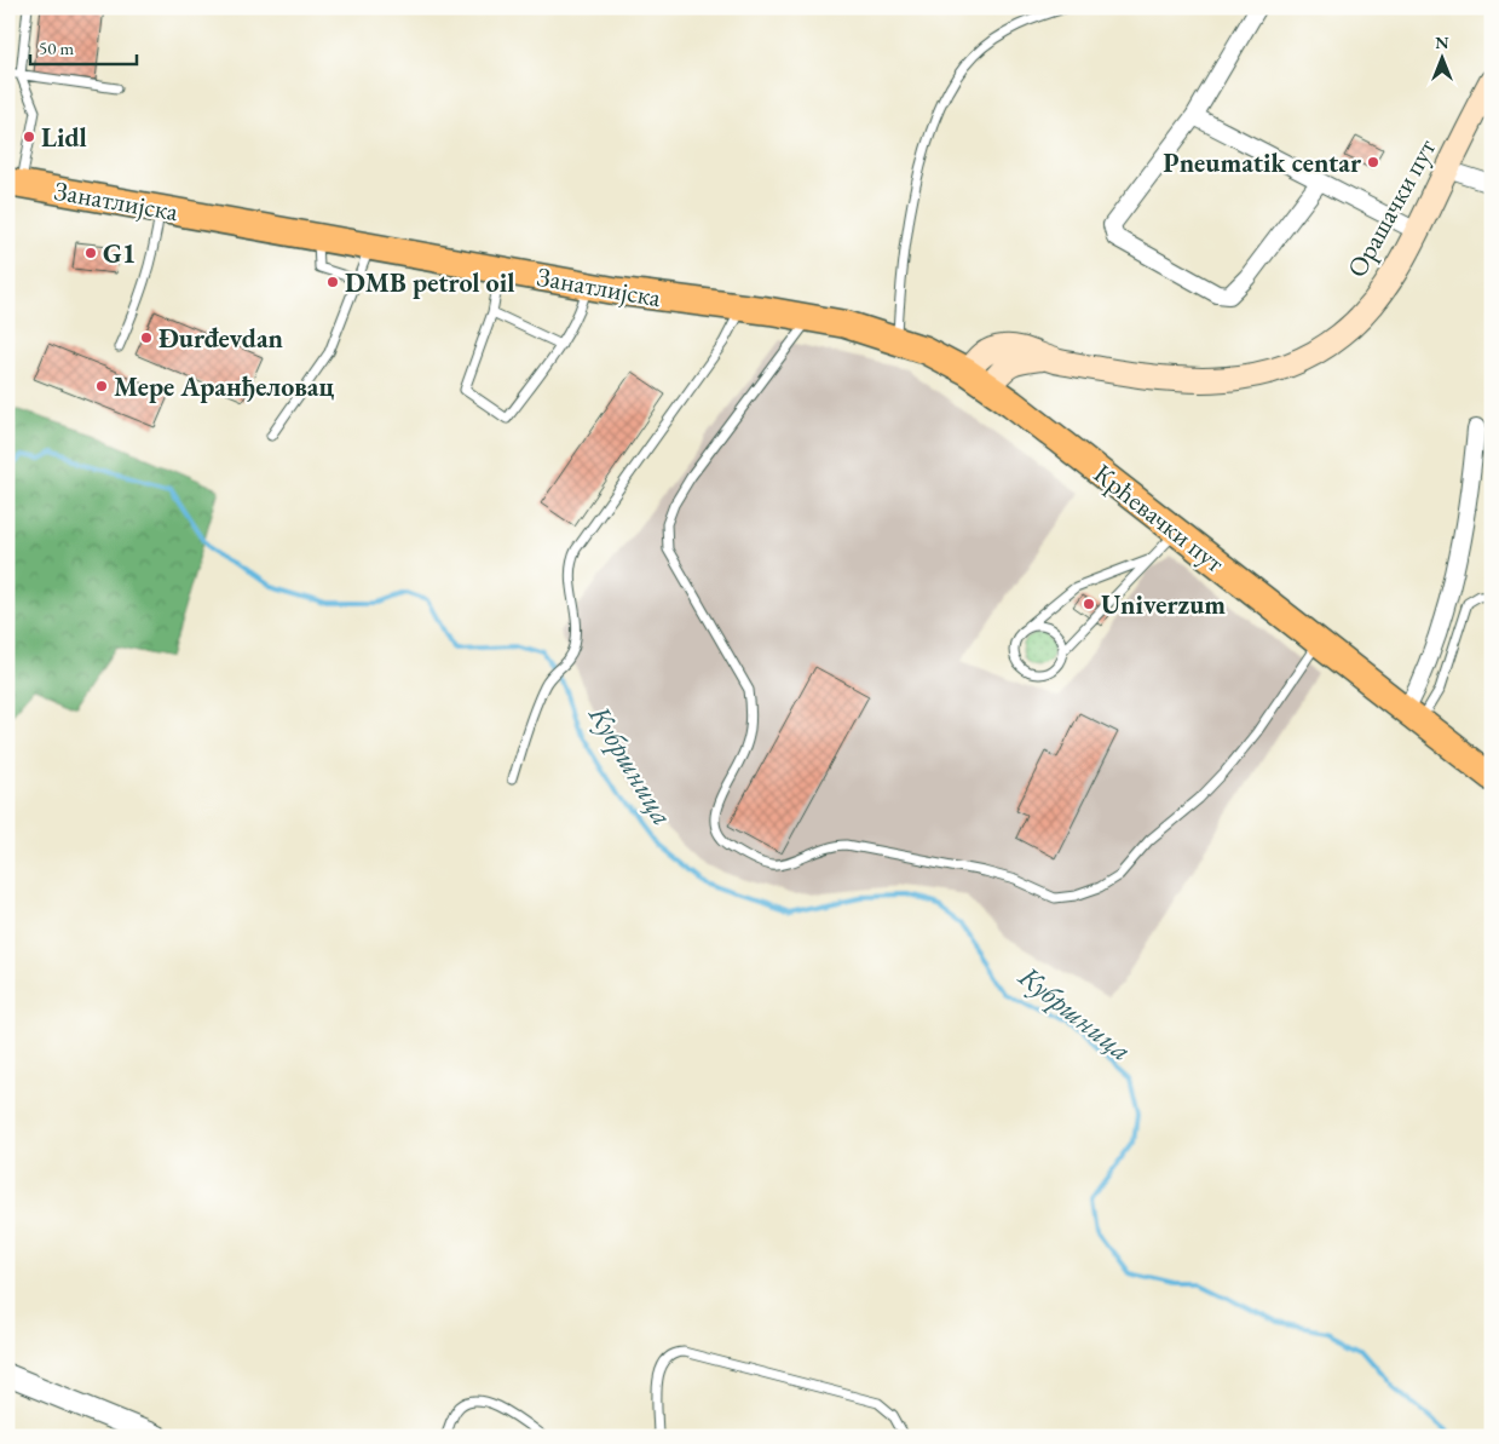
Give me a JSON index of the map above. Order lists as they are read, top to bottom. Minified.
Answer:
{"streets":{"main road":["Занатлијска","Орашачки пут","Крћевачки пут"]},"crossings":[["Занатлијска","Орашачки пут"],["Занатлијска","Крћевачки пут"],["Орашачки пут","Крћевачки пут"]],"water":["Кубршница"],"places":["Lidl","Pneumatik centar","G1","DMB petrol oil","Đurđevdan","Мере Аранђеловац","Univerzum"],"scale_bar":"50 m","north":"top"}
